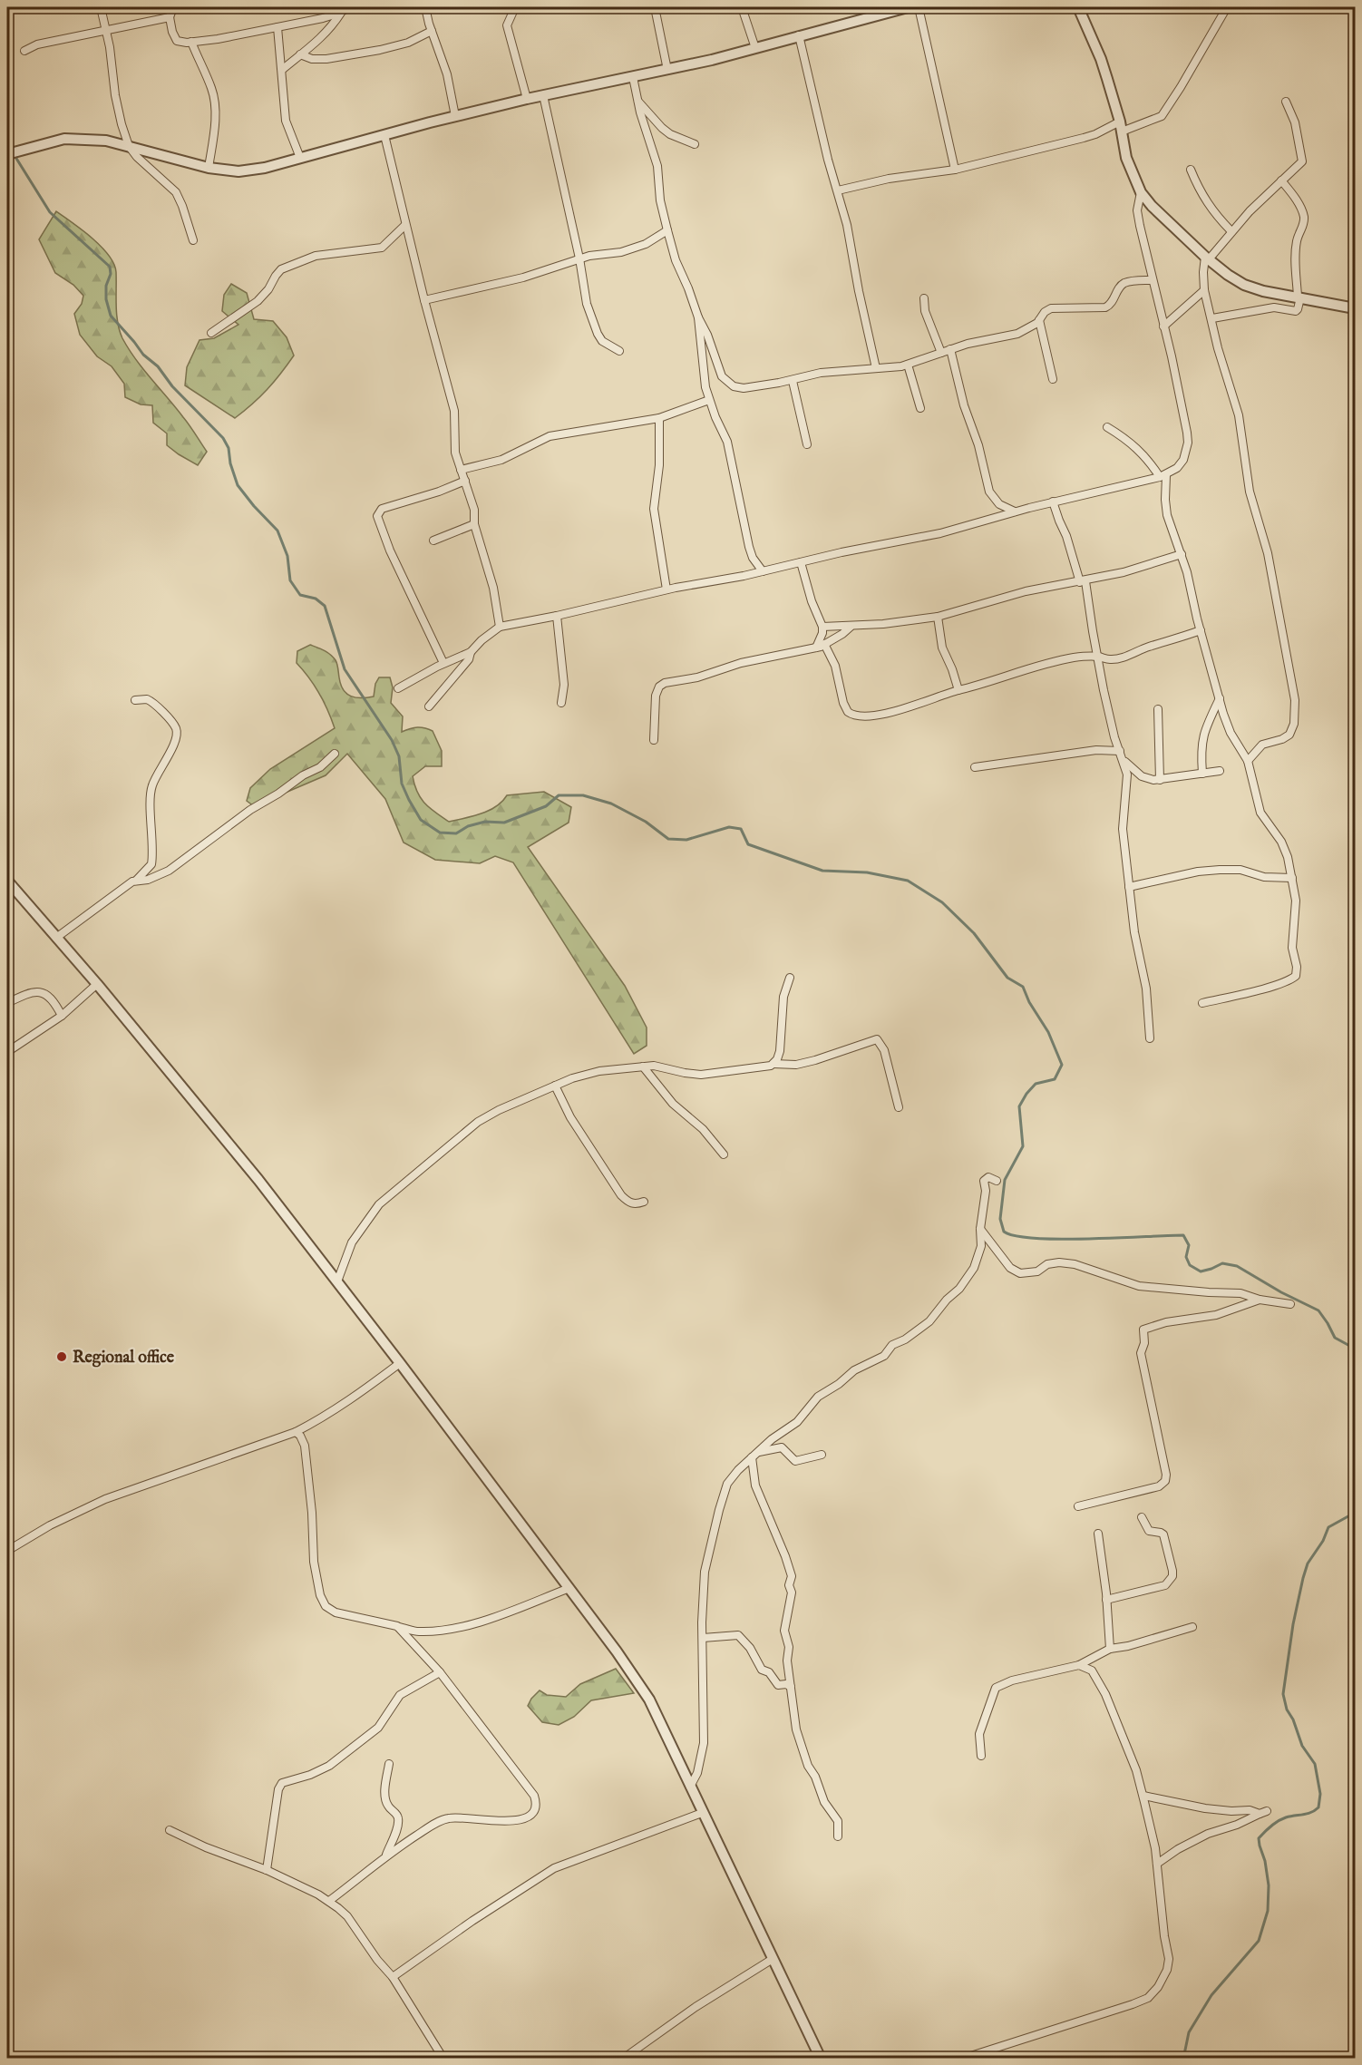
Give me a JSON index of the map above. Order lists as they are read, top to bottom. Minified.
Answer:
{"places":["Regional office"]}
